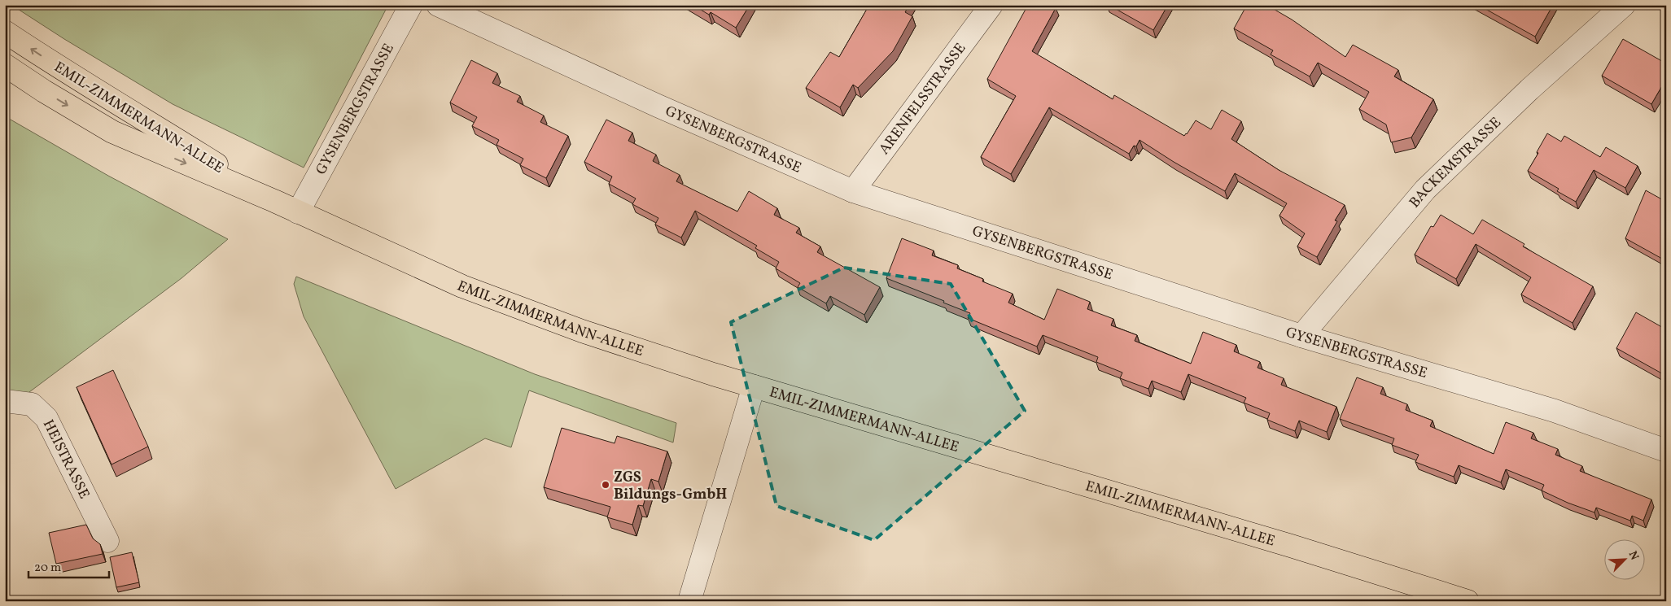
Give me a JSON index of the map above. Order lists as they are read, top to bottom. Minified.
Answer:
{"streets":{"main road":["EMIL-ZIMMERMANN-ALLEE"],"street":["ARENFELSSTRASSE","GYSENBERGSTRASSE","BACKEMSTRASSE","HEISTRASSE"]},"crossings":[["ARENFELSSTRASSE","GYSENBERGSTRASSE"],["GYSENBERGSTRASSE","EMIL-ZIMMERMANN-ALLEE"],["GYSENBERGSTRASSE","BACKEMSTRASSE"]],"places":["ZGS Bildungs-GmbH"],"scale_bar":"20 m","north":"top right"}
